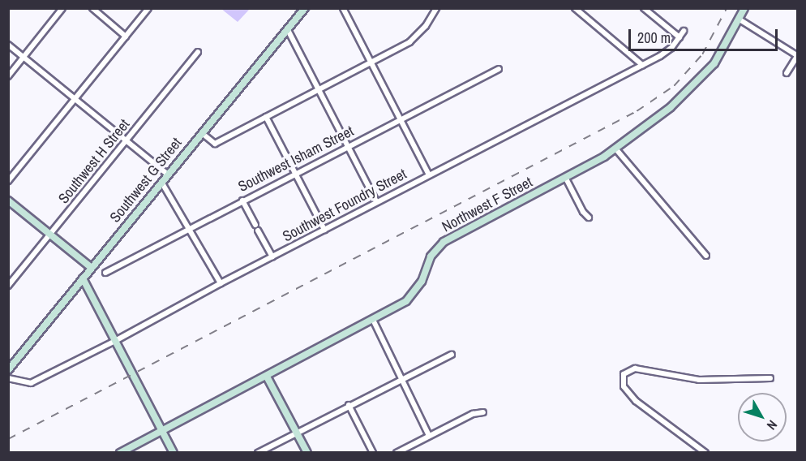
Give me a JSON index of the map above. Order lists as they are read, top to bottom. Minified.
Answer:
{"streets":{"street":["Southwest Isham Street","Southwest H Street","Southwest G Street","Northwest F Street","Southwest Foundry Street"]},"scale_bar":"200 m","north":"bottom right"}
